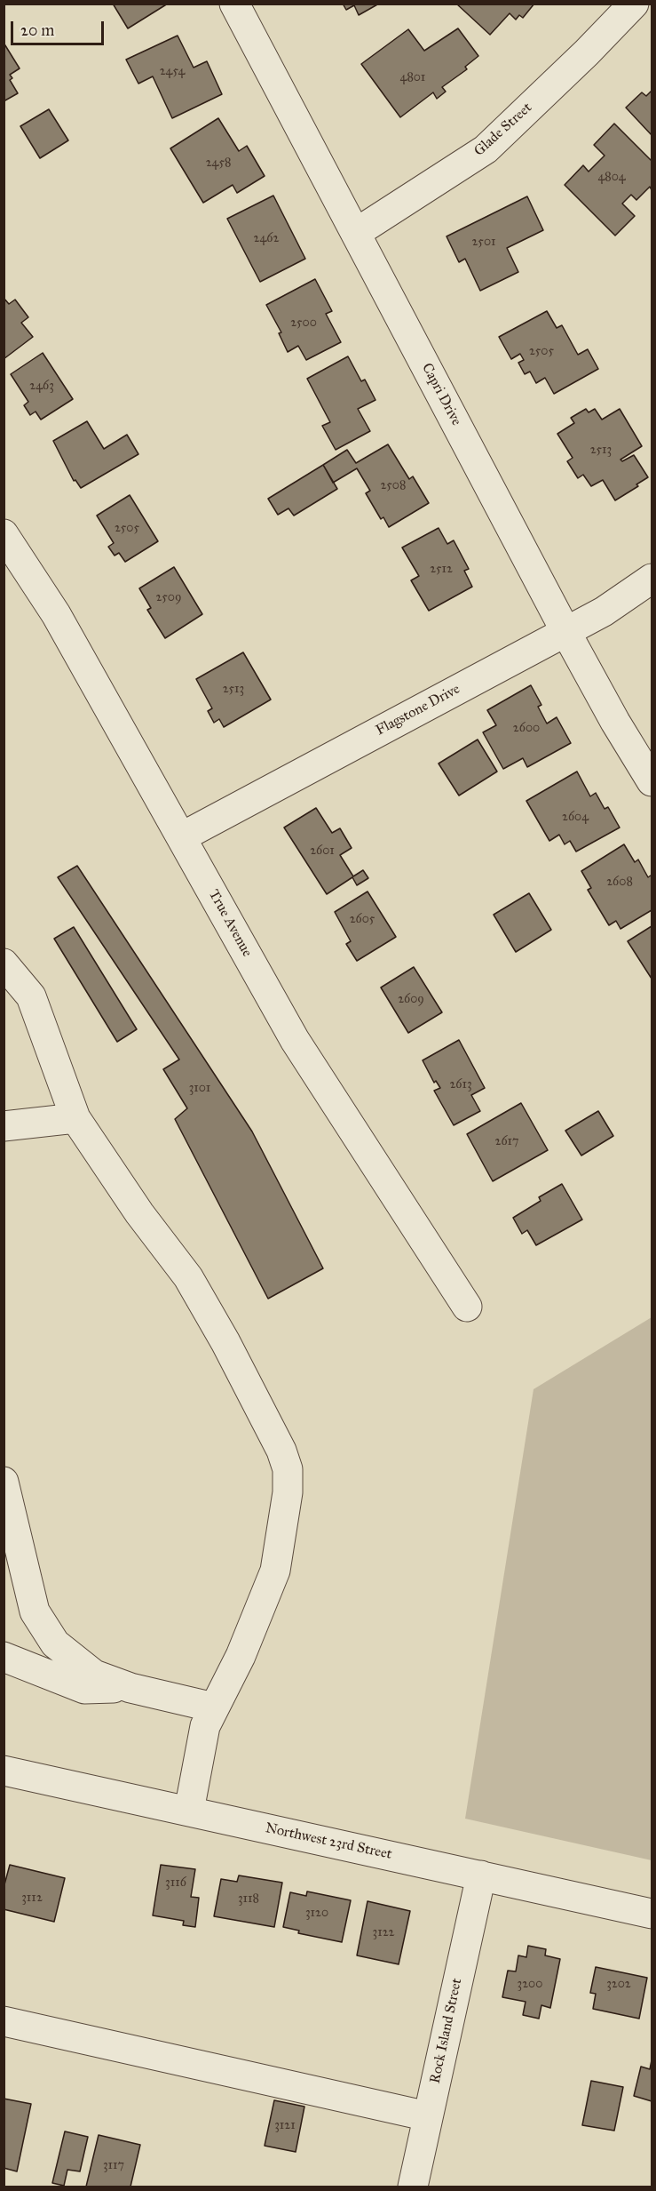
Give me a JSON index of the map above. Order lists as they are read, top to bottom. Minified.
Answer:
{"streets":{"street":["Glade Street","Capri Drive","Flagstone Drive","True Avenue","Northwest 23rd Street","Rock Island Street"]},"crossings":[["Glade Street","Capri Drive"],["Capri Drive","Flagstone Drive"],["Flagstone Drive","True Avenue"],["Northwest 23rd Street","Rock Island Street"]],"house_numbers":["2454","4801","2458","4804","2462","2501","2500","2505","2463","2513","2508","2505","2512","2509","2513","2600","2604","2601","2608","2605","2609","2613","3101","2617","3116","3112","3118","3120","3122","3200","3202","3121","3117"],"scale_bar":"20 m"}
